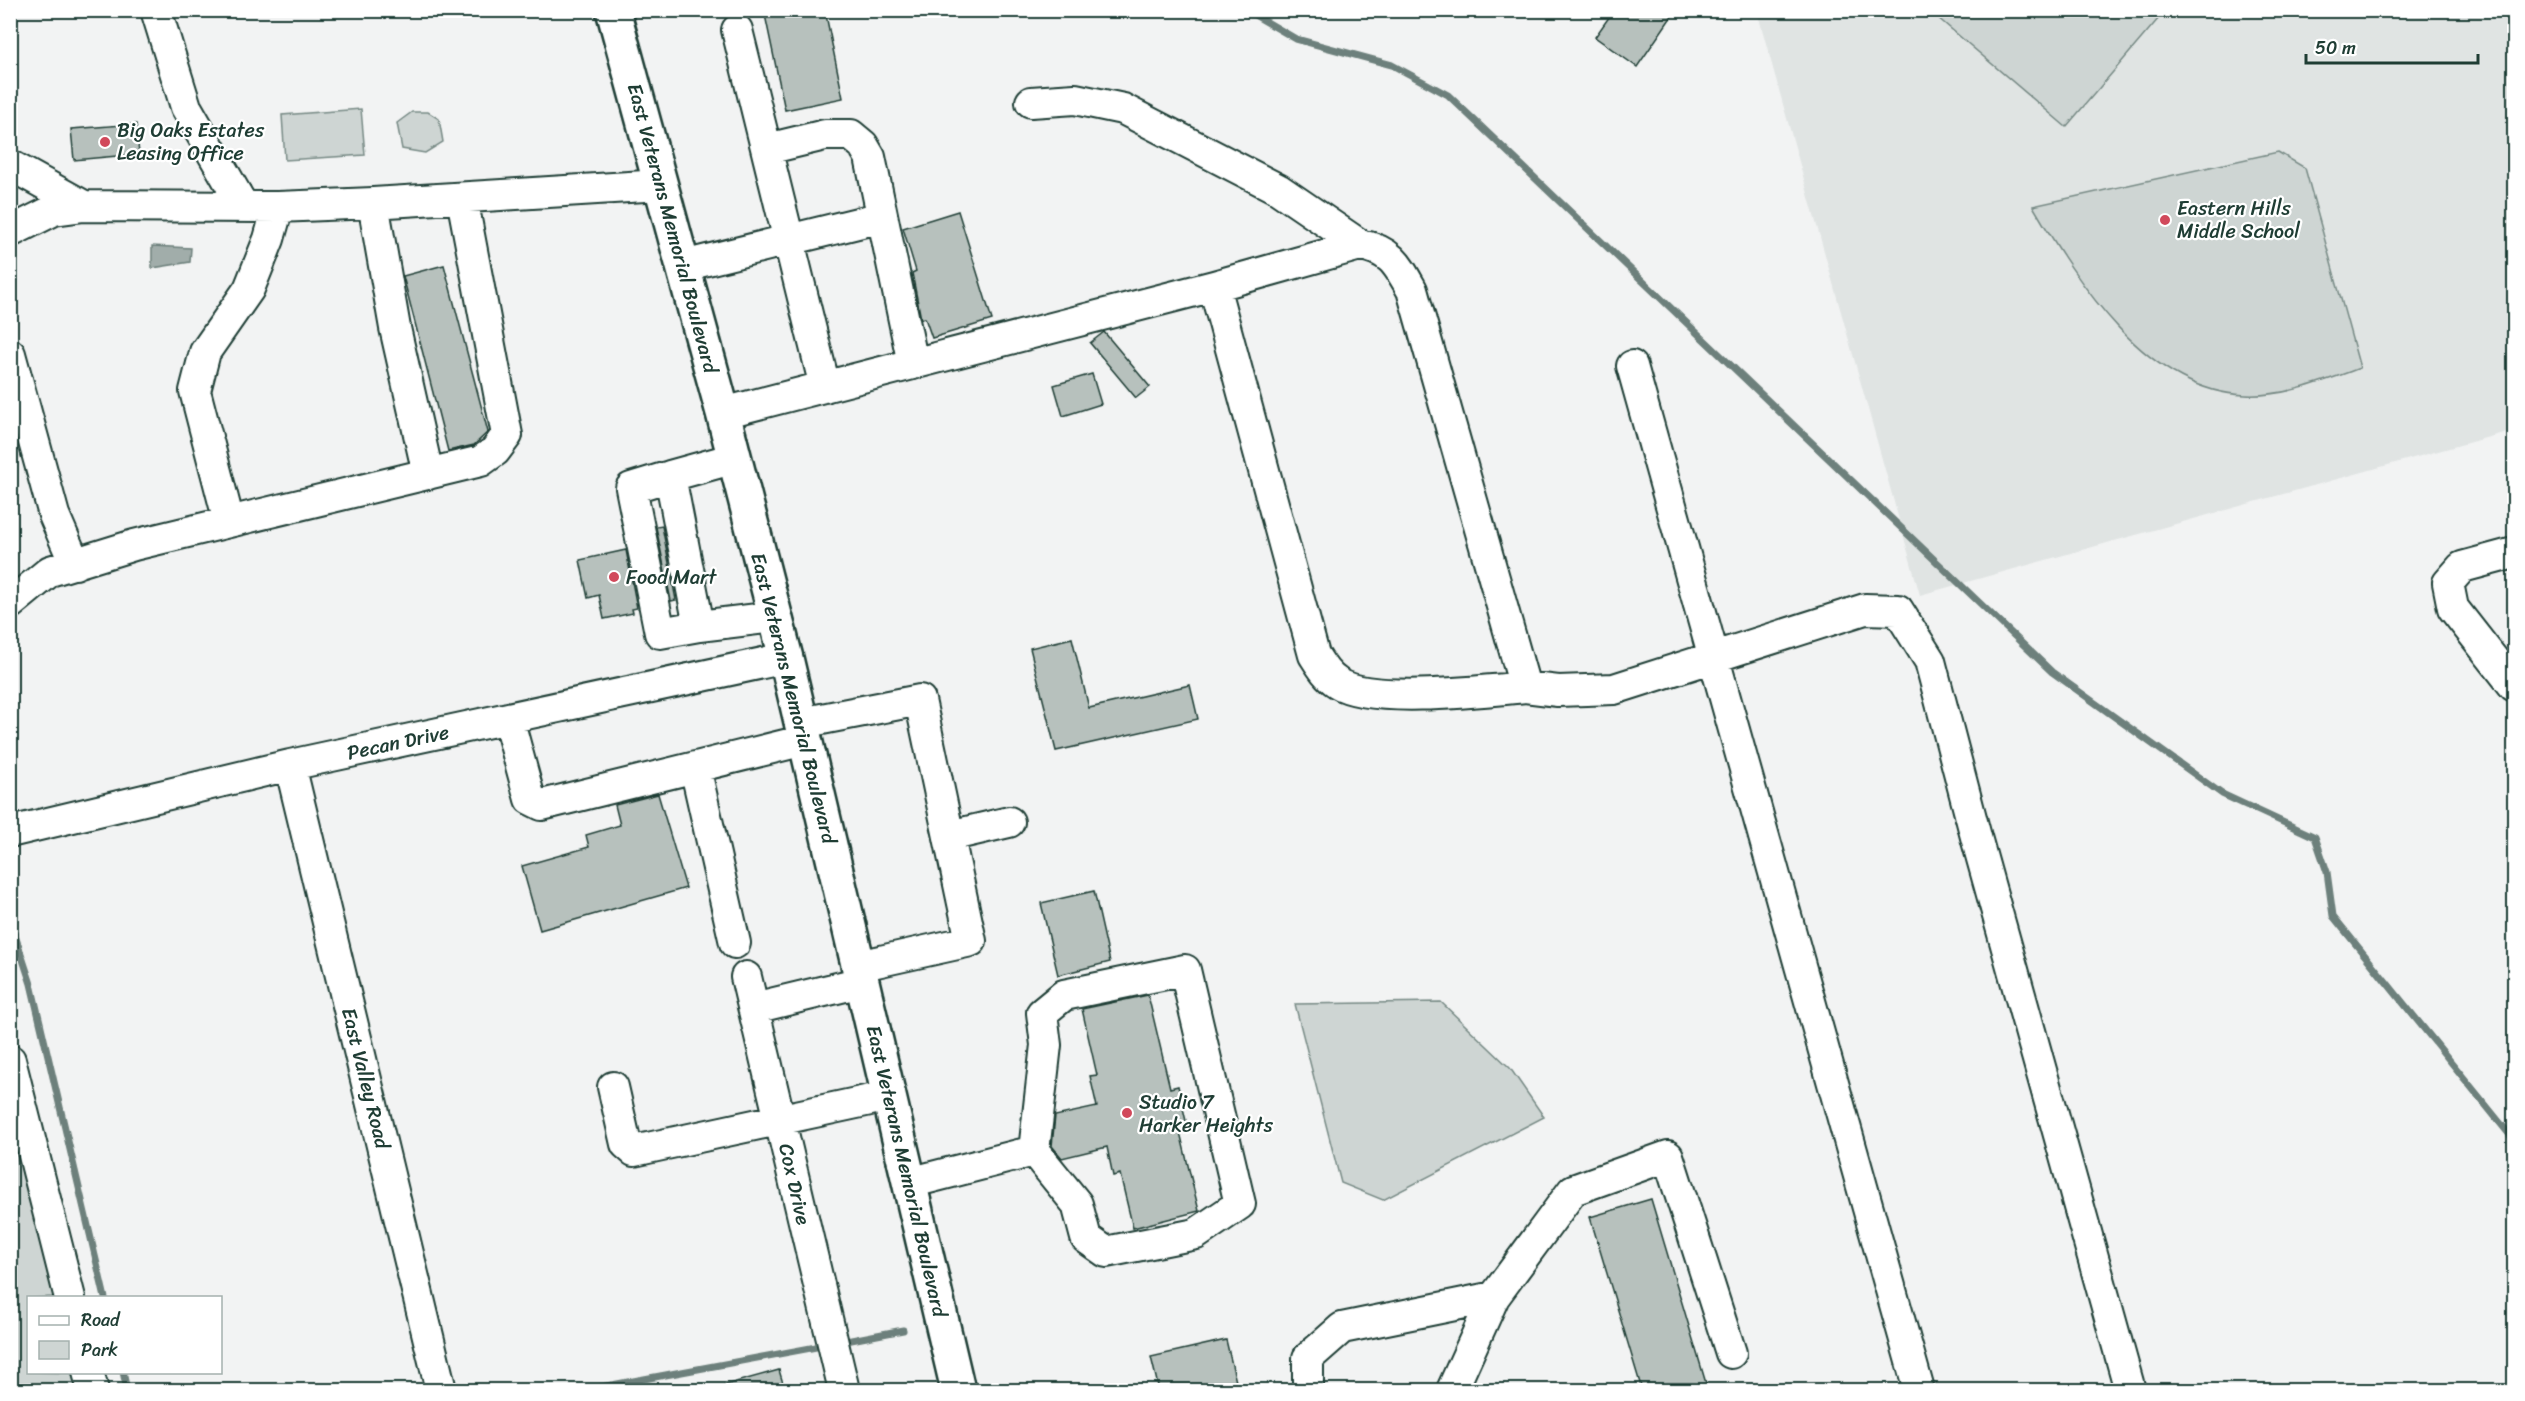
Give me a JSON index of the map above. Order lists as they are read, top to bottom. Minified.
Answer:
{"streets":{"main road":["East Veterans Memorial Boulevard"],"street":["Pecan Drive","East Valley Road","Cox Drive"]},"crossings":[["East Veterans Memorial Boulevard","Pecan Drive"],["Pecan Drive","East Valley Road"]],"places":["Big Oaks Estates Leasing Office","Eastern Hills Middle School","Food Mart","Studio 7 Harker Heights"],"legend":["Road","Park"],"scale_bar":"50 m"}
